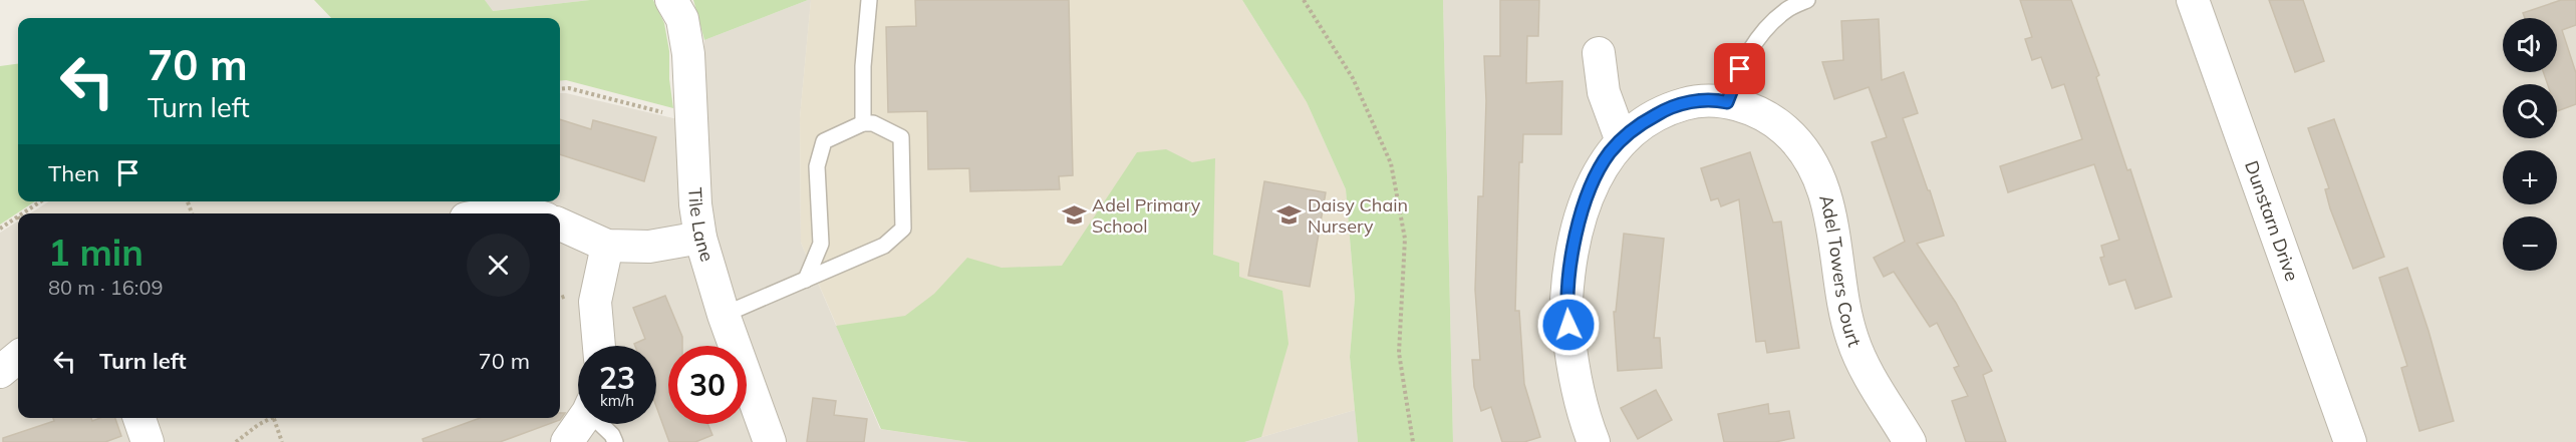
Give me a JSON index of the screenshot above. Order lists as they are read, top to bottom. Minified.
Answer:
{"streets":{"street":["Dunstarn Drive","Tile Lane","Adel Towers Court"]},"places":{"school or university":["Adel Primary School","Daisy Chain Nursery"]},"page":{"map_buttons":["+","−"],"turn":["70 m","Turn left"],"then":"Then","heading":["1 min","80 m · 16:09"],"list":[{"name":"Turn left","value":"70 m"}],"speed":"23 km/h","limit":"30"}}
